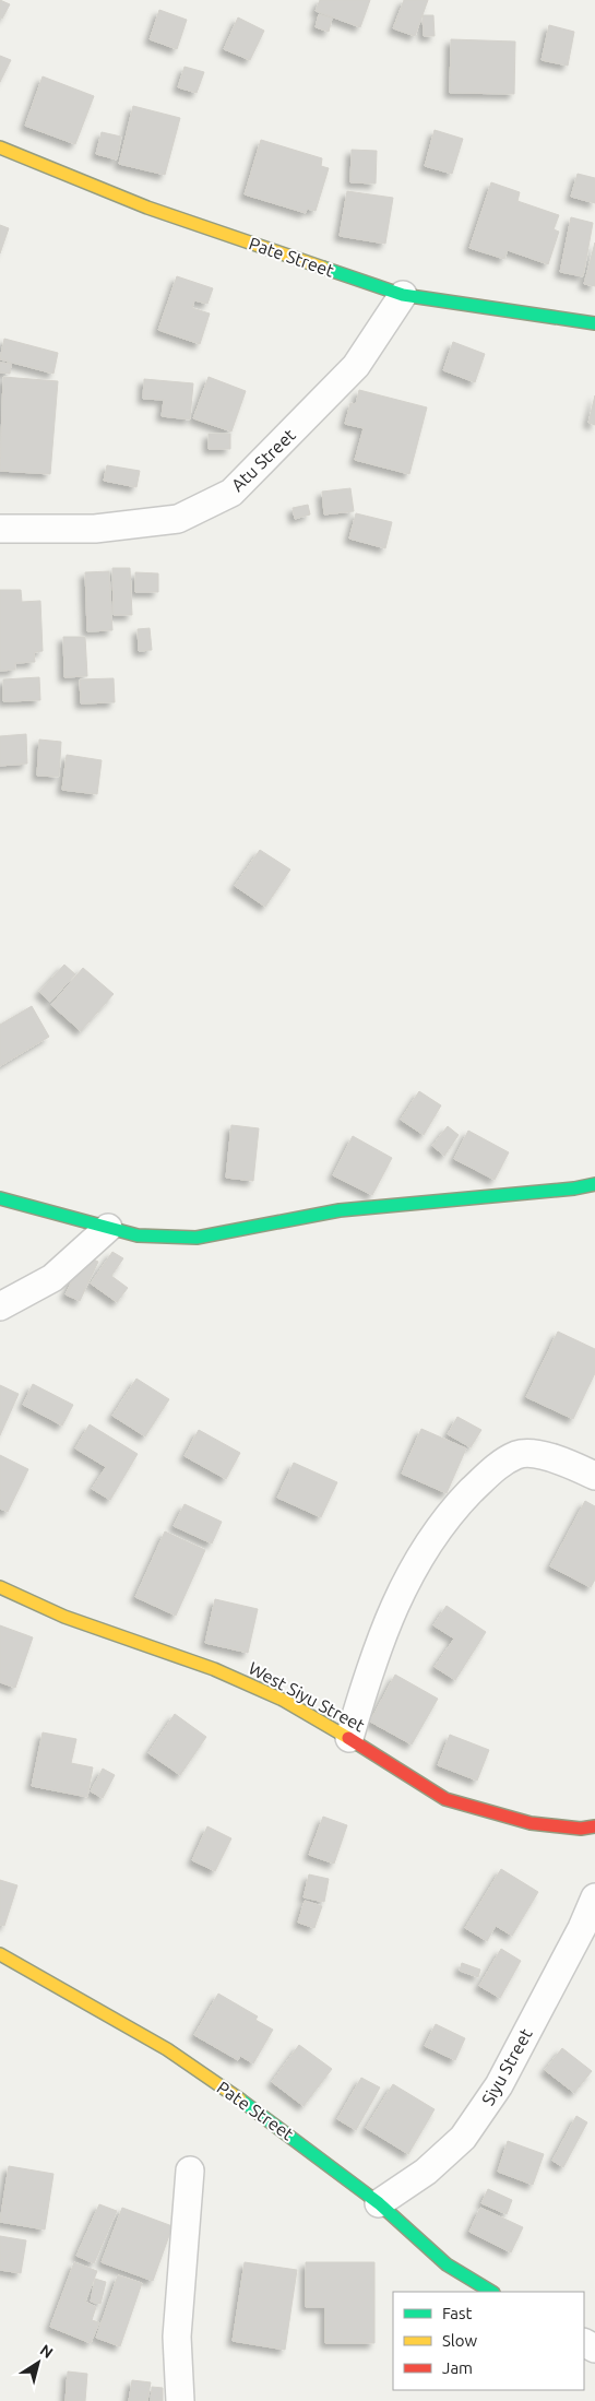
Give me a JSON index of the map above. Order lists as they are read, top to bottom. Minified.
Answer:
{"streets":{"street":["Pate Street","Atu Street","West Siyu Street","Siyu Street"]},"crossings":[["Pate Street","Atu Street"],["Pate Street","Siyu Street"]],"legend":["Fast","Slow","Jam"],"north":"top right"}
